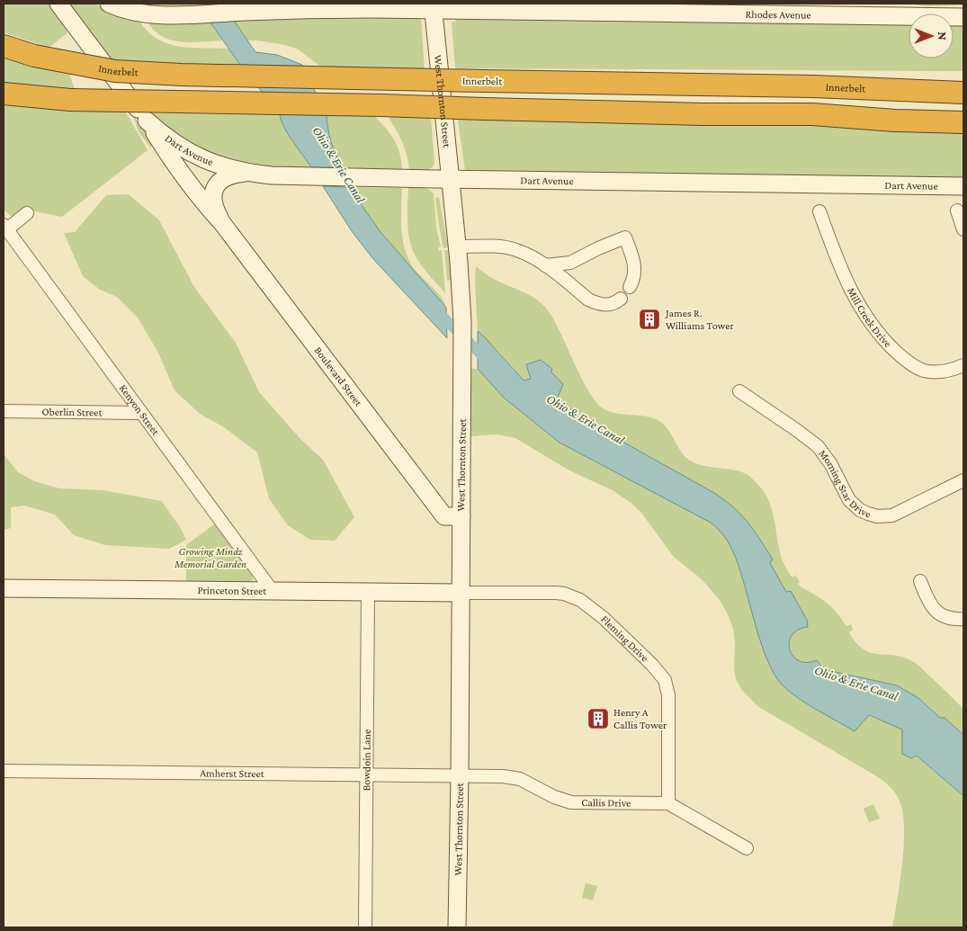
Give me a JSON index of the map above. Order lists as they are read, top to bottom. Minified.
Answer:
{"streets":{"highway":["Innerbelt"],"main road":["Rhodes Avenue","West Thornton Street","Dart Avenue","Boulevard Street","Princeton Street"],"street":["Mill Creek Drive","Kenyon Street","Oberlin Street","Morning Star Drive","Fleming Drive","Bowdoin Lane","Amherst Street","Callis Drive"]},"crossings":[["Rhodes Avenue","West Thornton Street"],["West Thornton Street","Dart Avenue"],["West Thornton Street","Boulevard Street"],["West Thornton Street","Princeton Street"],["West Thornton Street","Fleming Drive"],["West Thornton Street","Amherst Street"],["West Thornton Street","Callis Drive"],["Dart Avenue","Boulevard Street"],["Kenyon Street","Oberlin Street"],["Kenyon Street","Princeton Street"],["Princeton Street","Fleming Drive"],["Princeton Street","Bowdoin Lane"],["Fleming Drive","Callis Drive"],["Bowdoin Lane","Amherst Street"],["Amherst Street","Callis Drive"]],"water":["Ohio & Erie Canal"],"parks":["Growing Mindz Memorial Garden"],"places":{"building":["James R. Williams Tower","Henry A Callis Tower"]},"north":"right"}
